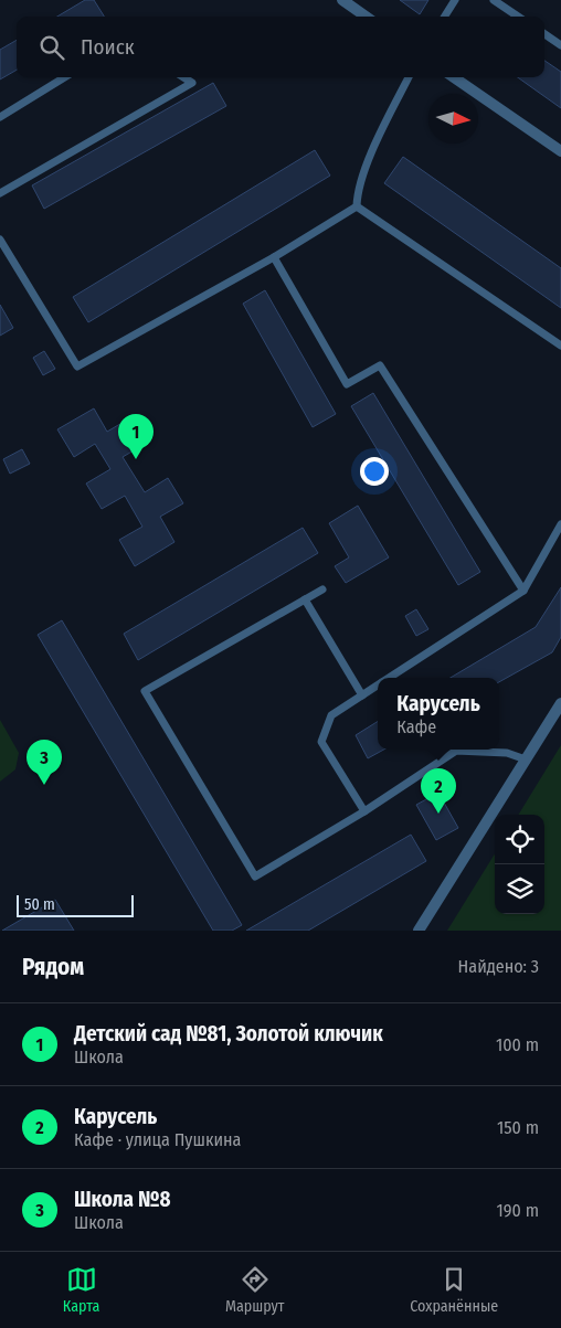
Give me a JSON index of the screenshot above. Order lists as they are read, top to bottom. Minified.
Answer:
{"scale_bar":"50 m","north":"right","page":{"search":"Поиск","pins":["1","3","2"],"popup":["Карусель","Кафе"],"scale":"50 m","heading":["Рядом","Найдено: 3"],"list":[{"mark":"1","name":"Детский сад №81, Золотой ключик","note":"Школа","value":"100 m"},{"mark":"2","name":"Карусель","note":"Кафе · улица Пушкина","value":"150 m"},{"mark":"3","name":"Школа №8","note":"Школа","value":"190 m"}],"nav":["Карта","Маршрут","Сохранённые"]}}
